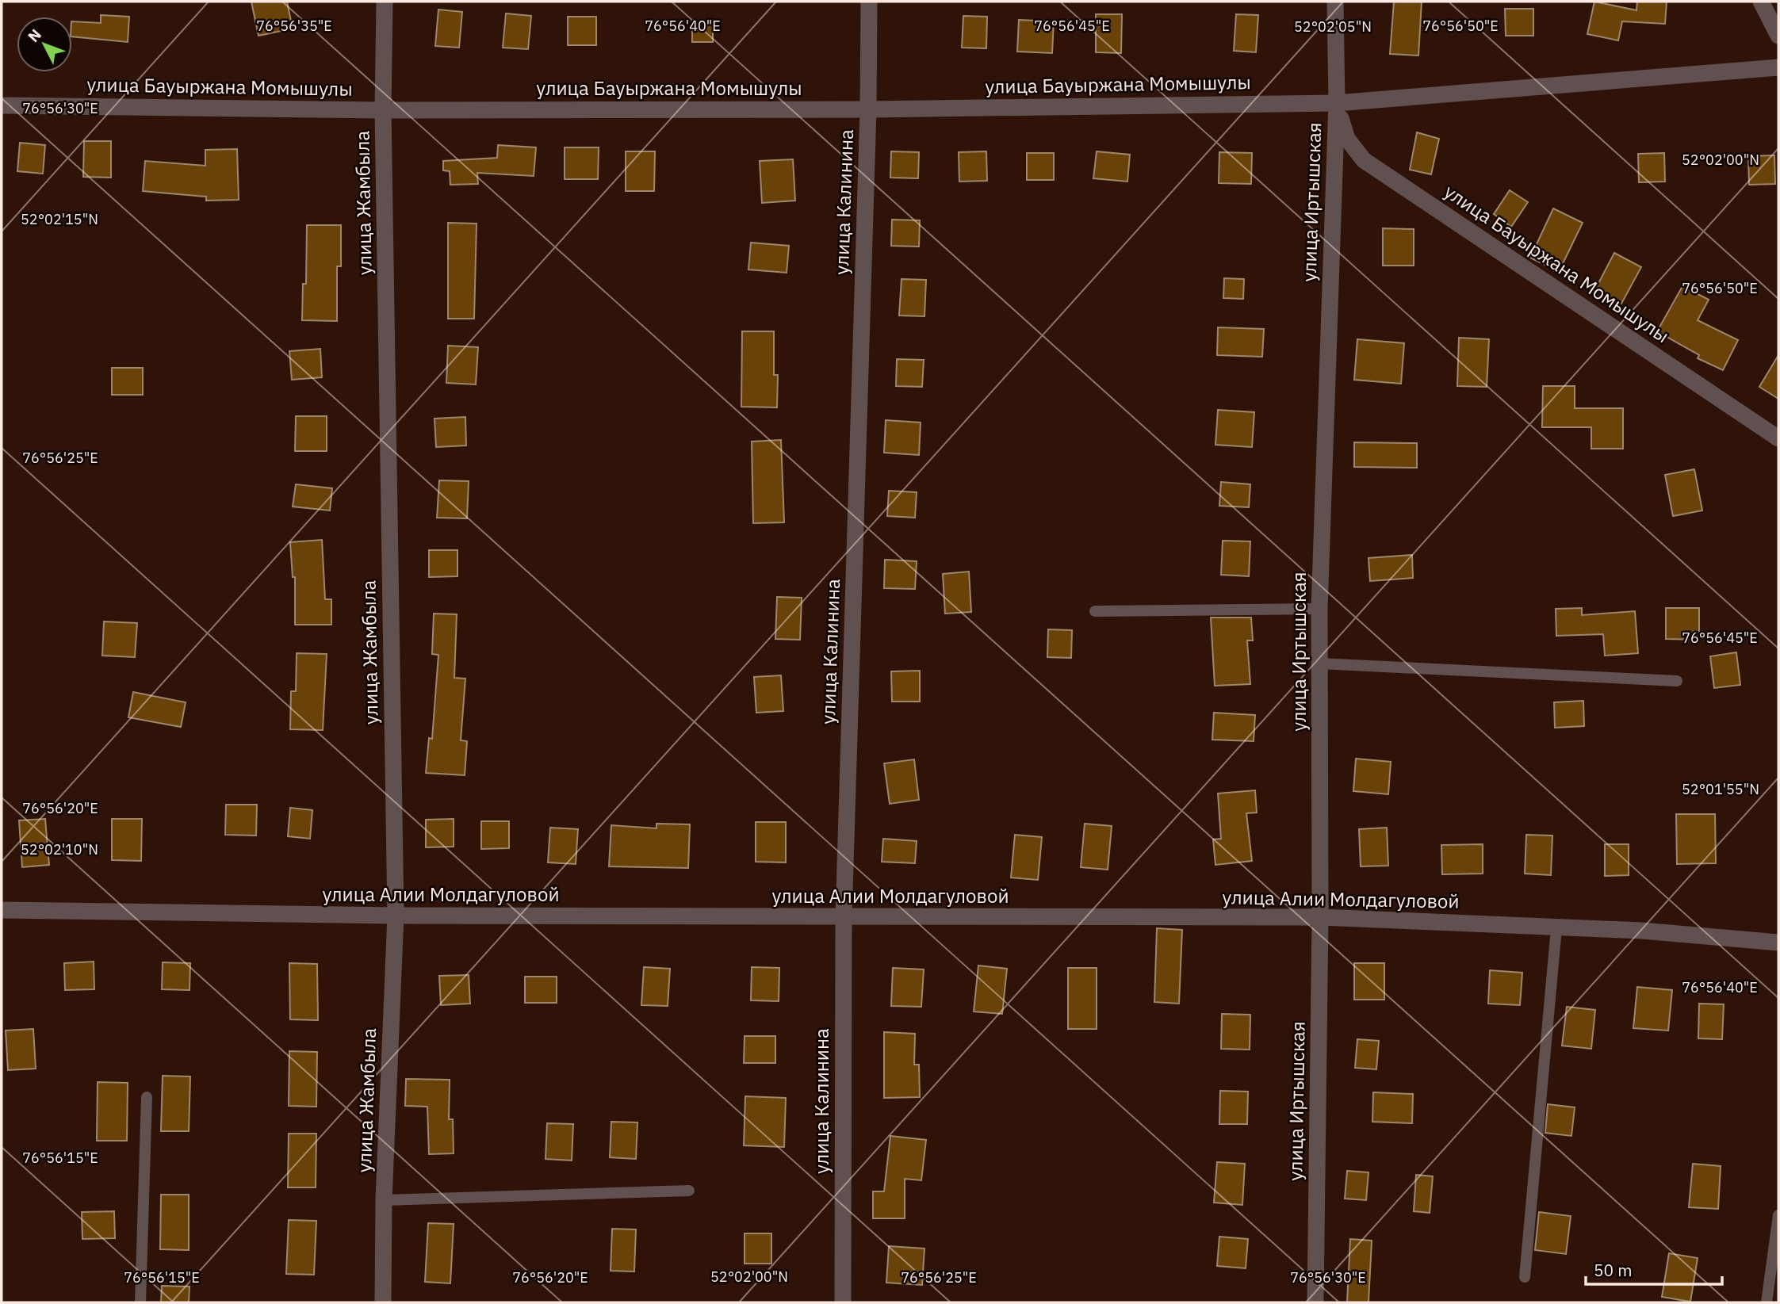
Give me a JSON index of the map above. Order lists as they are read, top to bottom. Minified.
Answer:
{"streets":{"street":["улица Бауыржана Момышулы","улица Калинина","улица Иртышская","улица Жамбыла","улица Алии Молдагуловой"]},"crossings":[["улица Бауыржана Момышулы","улица Калинина"],["улица Бауыржана Момышулы","улица Иртышская"],["улица Бауыржана Момышулы","улица Жамбыла"],["улица Калинина","улица Алии Молдагуловой"],["улица Иртышская","улица Алии Молдагуловой"],["улица Жамбыла","улица Алии Молдагуловой"]],"scale_bar":"50 m","north":"top left","coordinates":["76°56'35\"E","76°56'40\"E","76°56'45\"E","76°56'50\"E","52°02'05\"N","76°56'30\"E","52°02'00\"N","52°02'15\"N","76°56'25\"E","52°01'55\"N","76°56'20\"E","52°02'10\"N","76°56'15\"E"]}
